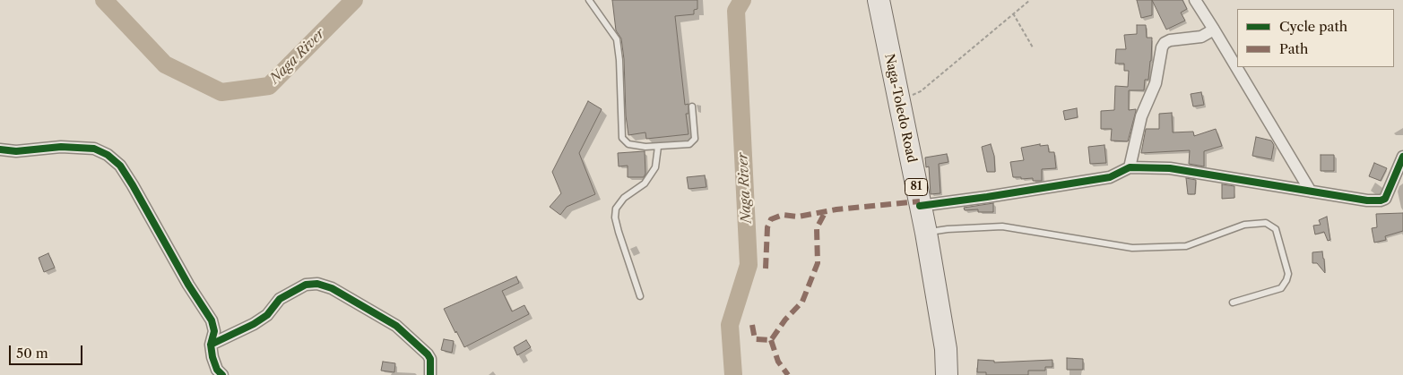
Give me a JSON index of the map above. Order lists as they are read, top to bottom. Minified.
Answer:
{"streets":{"highway":["Naga-Toledo Road","81"]},"water":["Naga River"],"legend":["Cycle path","Path"],"scale_bar":"50 m"}
